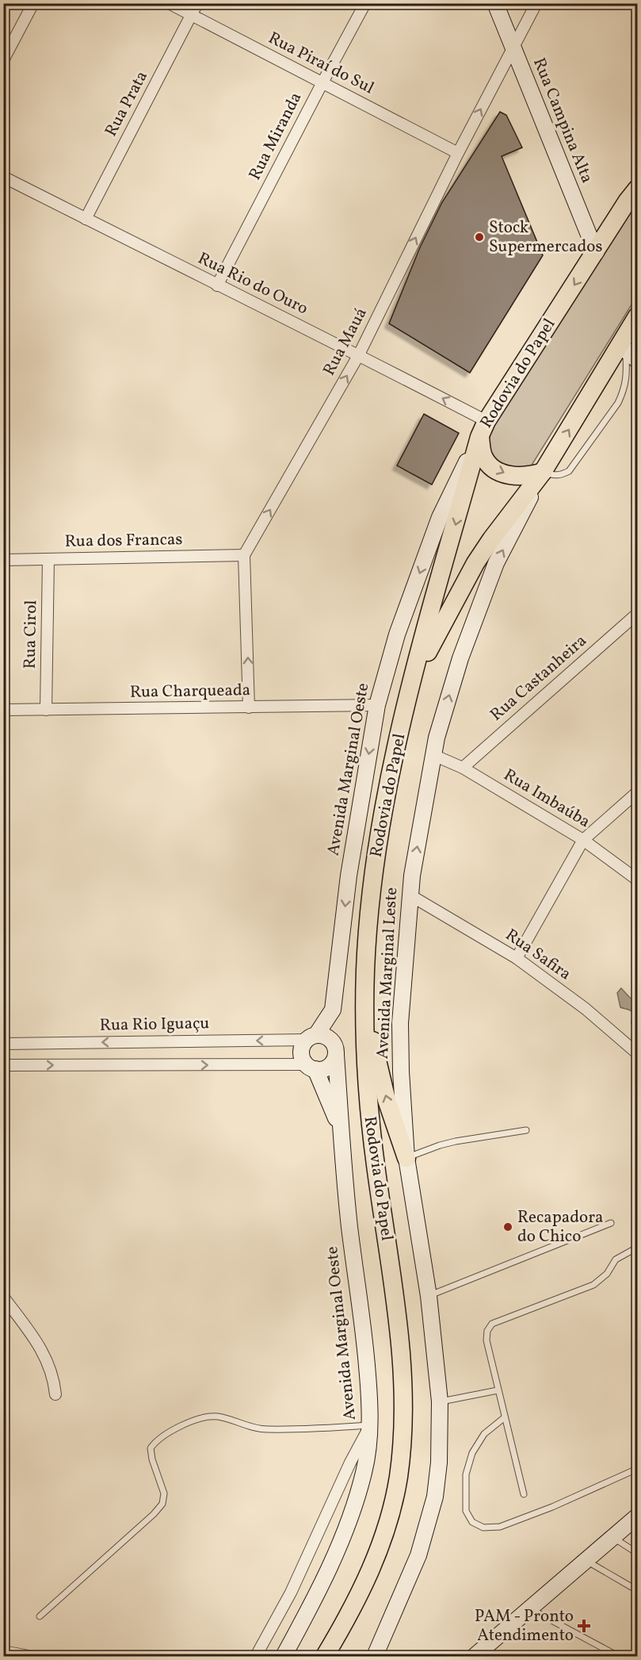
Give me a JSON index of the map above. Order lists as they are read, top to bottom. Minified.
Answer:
{"streets":{"main road":["Rua Campina Alta","Rodovia do Papel","Avenida Marginal Oeste","Avenida Marginal Leste"],"street":["Rua Piraí do Sul","Rua Prata","Rua Miranda","Rua Rio do Ouro","Rua Mauá","Rua dos Francas","Rua Cirol","Rua Castanheira","Rua Charqueada","Rua Imbaúba","Rua Safira","Rua Rio Iguaçu"]},"crossings":[["Rua Piraí do Sul","Rua Prata"],["Rua Piraí do Sul","Rua Miranda"],["Rua Piraí do Sul","Rua Mauá"],["Rua Prata","Rua Rio do Ouro"],["Rua Campina Alta","Rua Mauá"],["Rua Campina Alta","Rodovia do Papel"],["Rua Miranda","Rua Rio do Ouro"],["Rua Rio do Ouro","Rua Mauá"],["Rua Rio do Ouro","Rodovia do Papel"],["Rua Rio do Ouro","Avenida Marginal Oeste"],["Rua Mauá","Rua dos Francas"],["Rodovia do Papel","Avenida Marginal Oeste"],["Rodovia do Papel","Avenida Marginal Leste"],["Rua dos Francas","Rua Cirol"],["Rua Cirol","Rua Charqueada"],["Rua Castanheira","Rua Imbaúba"],["Rua Charqueada","Avenida Marginal Oeste"],["Avenida Marginal Oeste","Rua Rio Iguaçu"],["Rua Imbaúba","Avenida Marginal Leste"],["Rua Safira","Avenida Marginal Leste"]],"one_way":["Rua Mauá","Avenida Marginal Oeste","Avenida Marginal Leste"],"places":{"other":["Stock Supermercados","Recapadora do Chico"],"health":["PAM - Pronto Atendimento"]}}
